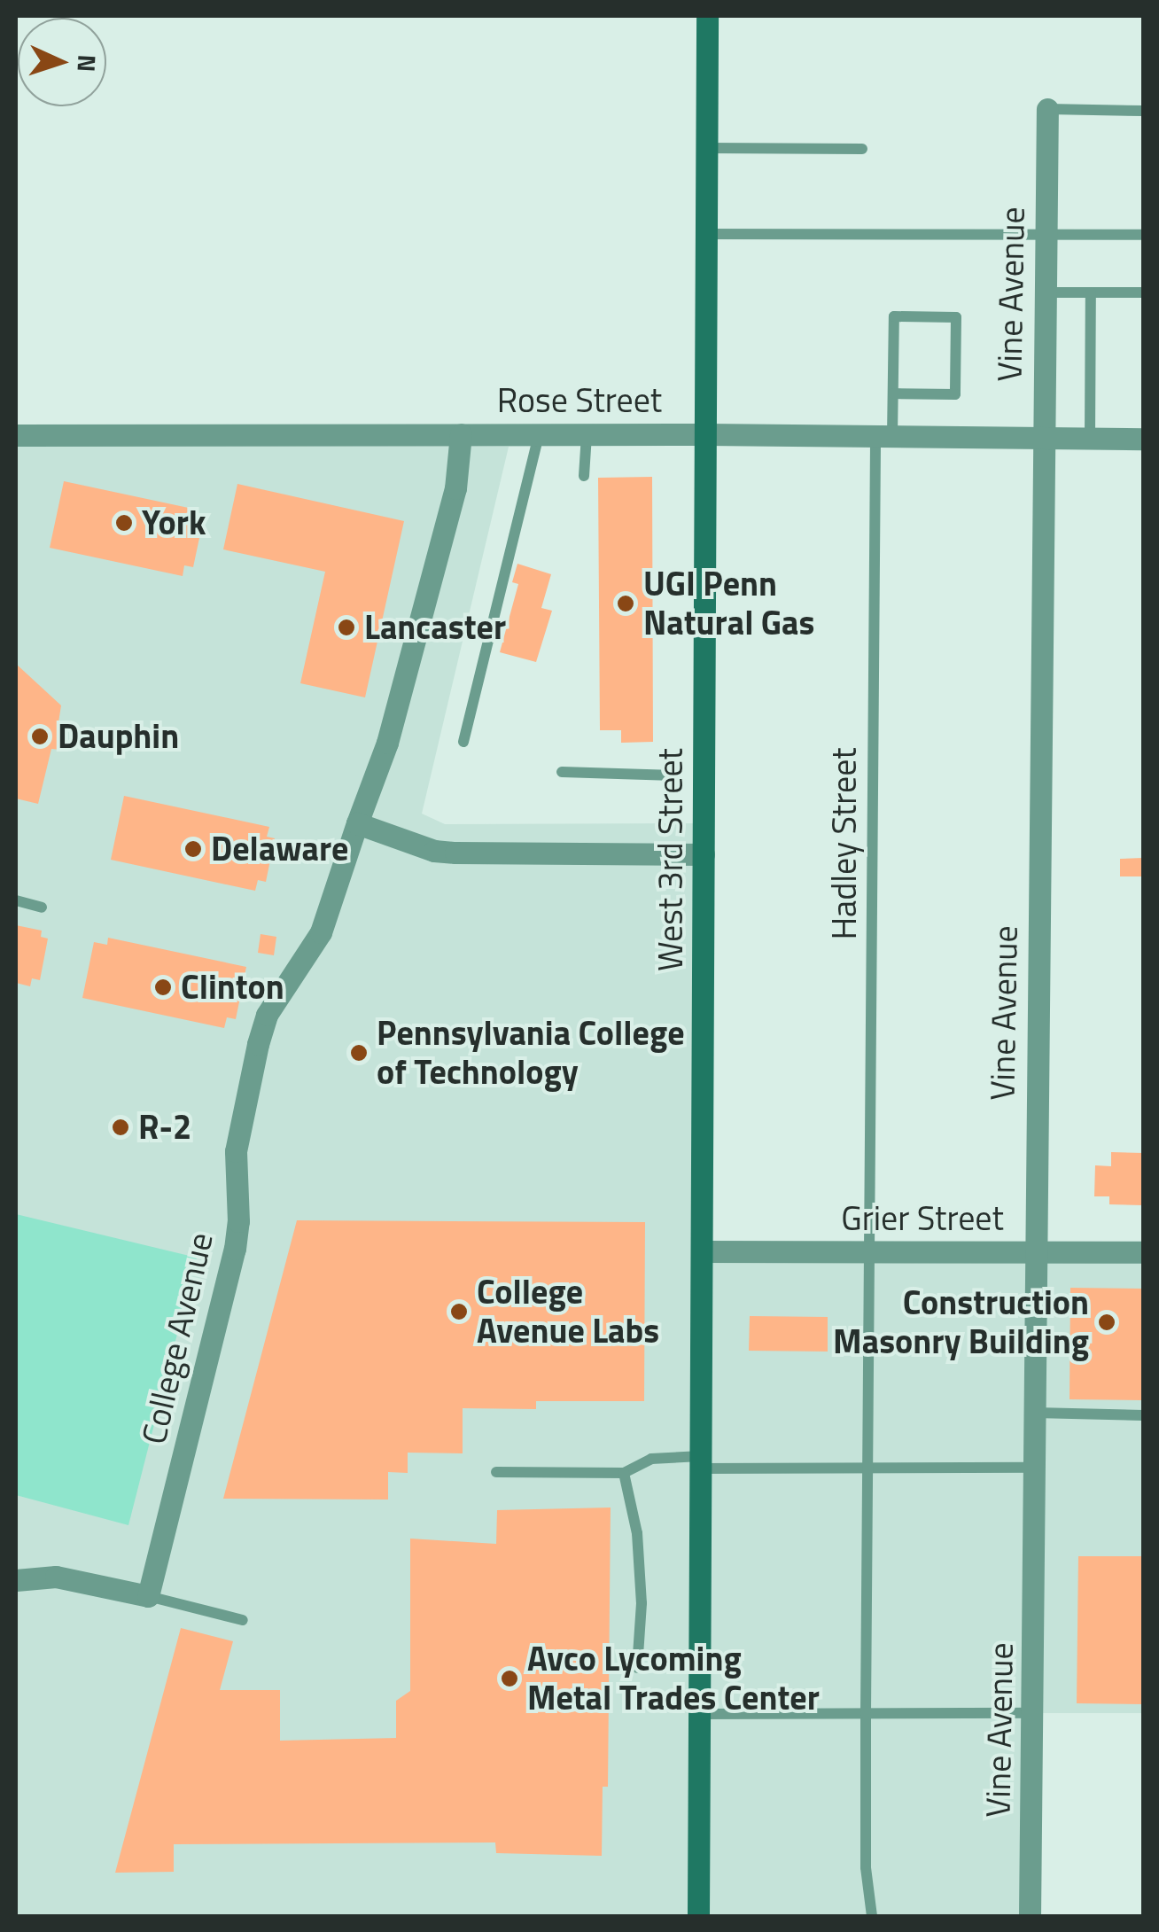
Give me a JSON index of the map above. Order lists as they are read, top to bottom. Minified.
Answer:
{"streets":{"main road":["West 3rd Street"],"street":["Vine Avenue","Rose Street","Grier Street","College Avenue"],"lane":["Hadley Street"]},"crossings":[["Vine Avenue","Rose Street"],["Vine Avenue","Grier Street"],["Rose Street","Hadley Street"],["Rose Street","West 3rd Street"],["Rose Street","College Avenue"],["Hadley Street","Grier Street"],["West 3rd Street","Grier Street"]],"places":["York","UGI Penn Natural Gas","Lancaster","Dauphin","Delaware","Clinton","Pennsylvania College of Technology","R-2","College Avenue Labs","Construction Masonry Building","Avco Lycoming Metal Trades Center"],"north":"right"}
